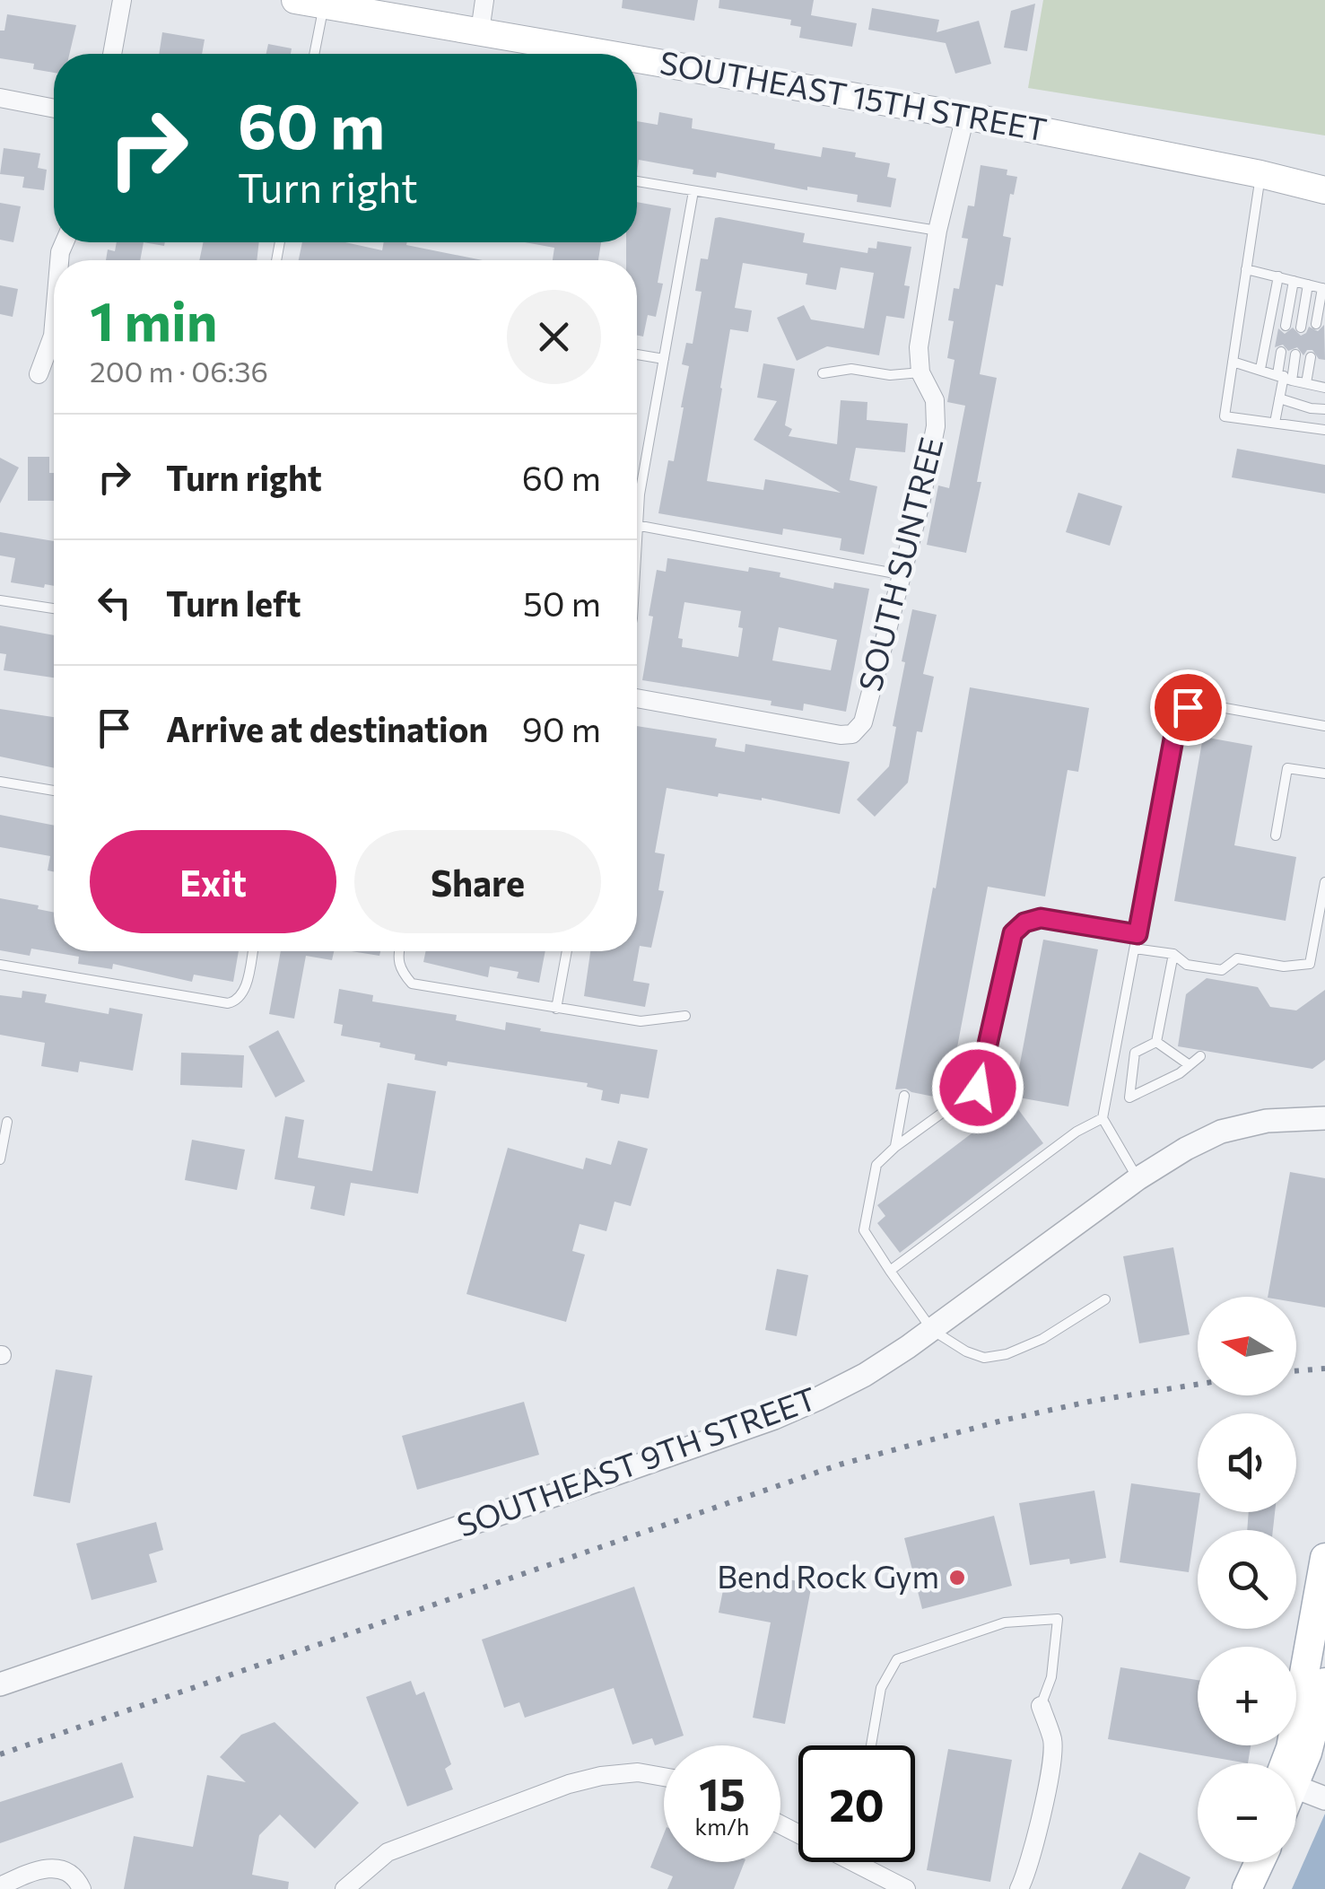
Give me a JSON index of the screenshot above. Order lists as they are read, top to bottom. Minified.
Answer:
{"streets":{"main road":["SOUTHEAST 15TH STREET"],"street":["SOUTH SUNTREE","SOUTHEAST 9TH STREET"]},"crossings":[["SOUTHEAST 15TH STREET","SOUTH SUNTREE"]],"places":["Bend Rock Gym"],"north":"left","page":{"turn":["60 m","Turn right"],"heading":["1 min","200 m · 06:36"],"list":[{"name":"Turn right","value":"60 m"},{"name":"Turn left","value":"50 m"},{"name":"Arrive at destination","value":"90 m"}],"buttons":["Exit","Share"],"map_buttons":["+","−"],"speed":"15 km/h","limit":"20"}}
